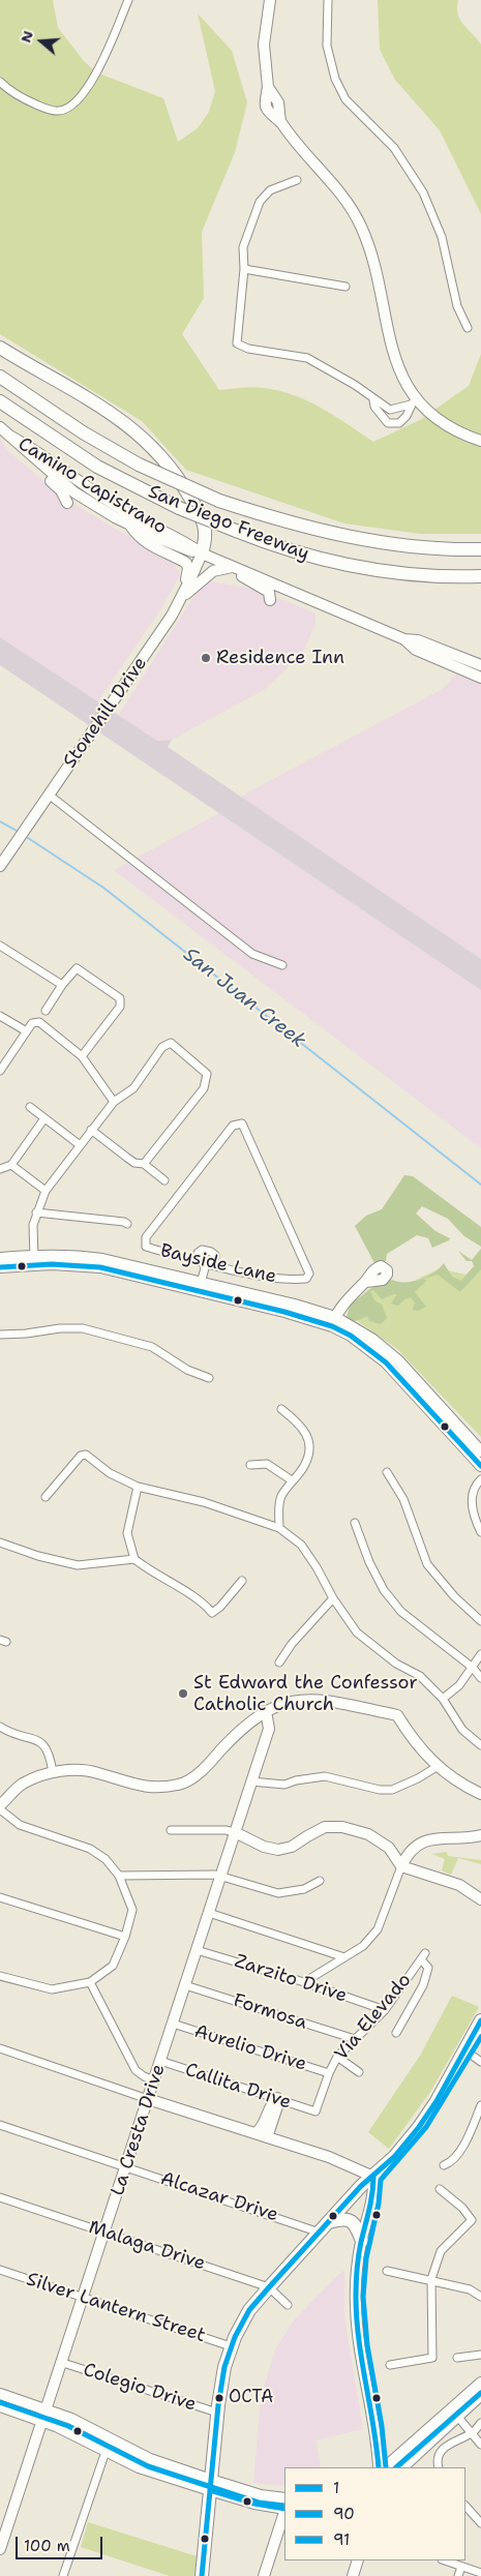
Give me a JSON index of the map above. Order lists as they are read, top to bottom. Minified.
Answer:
{"streets":{"highway":["San Diego Freeway"],"main road":["Camino Capistrano","Stonehill Drive","La Cresta Drive"],"street":["Bayside Lane","Zarzito Drive","Formosa","Via Elevado","Aurelio Drive","Callita Drive","Alcazar Drive","Malaga Drive","Silver Lantern Street","Colegio Drive"]},"crossings":[["Camino Capistrano","Stonehill Drive"],["Zarzito Drive","Via Elevado"],["Zarzito Drive","La Cresta Drive"],["Formosa","Via Elevado"],["Formosa","La Cresta Drive"],["Via Elevado","Aurelio Drive"],["Via Elevado","Callita Drive"],["Aurelio Drive","La Cresta Drive"],["Callita Drive","La Cresta Drive"],["La Cresta Drive","Alcazar Drive"],["La Cresta Drive","Malaga Drive"],["La Cresta Drive","Silver Lantern Street"],["La Cresta Drive","Colegio Drive"]],"water":["San Juan Creek"],"places":["Residence Inn","St Edward the Confessor Catholic Church","OCTA"],"lines":["transit line 91","transit line 1","transit line 90"],"legend":["1","90","91"],"scale_bar":"100 m","north":"left"}
